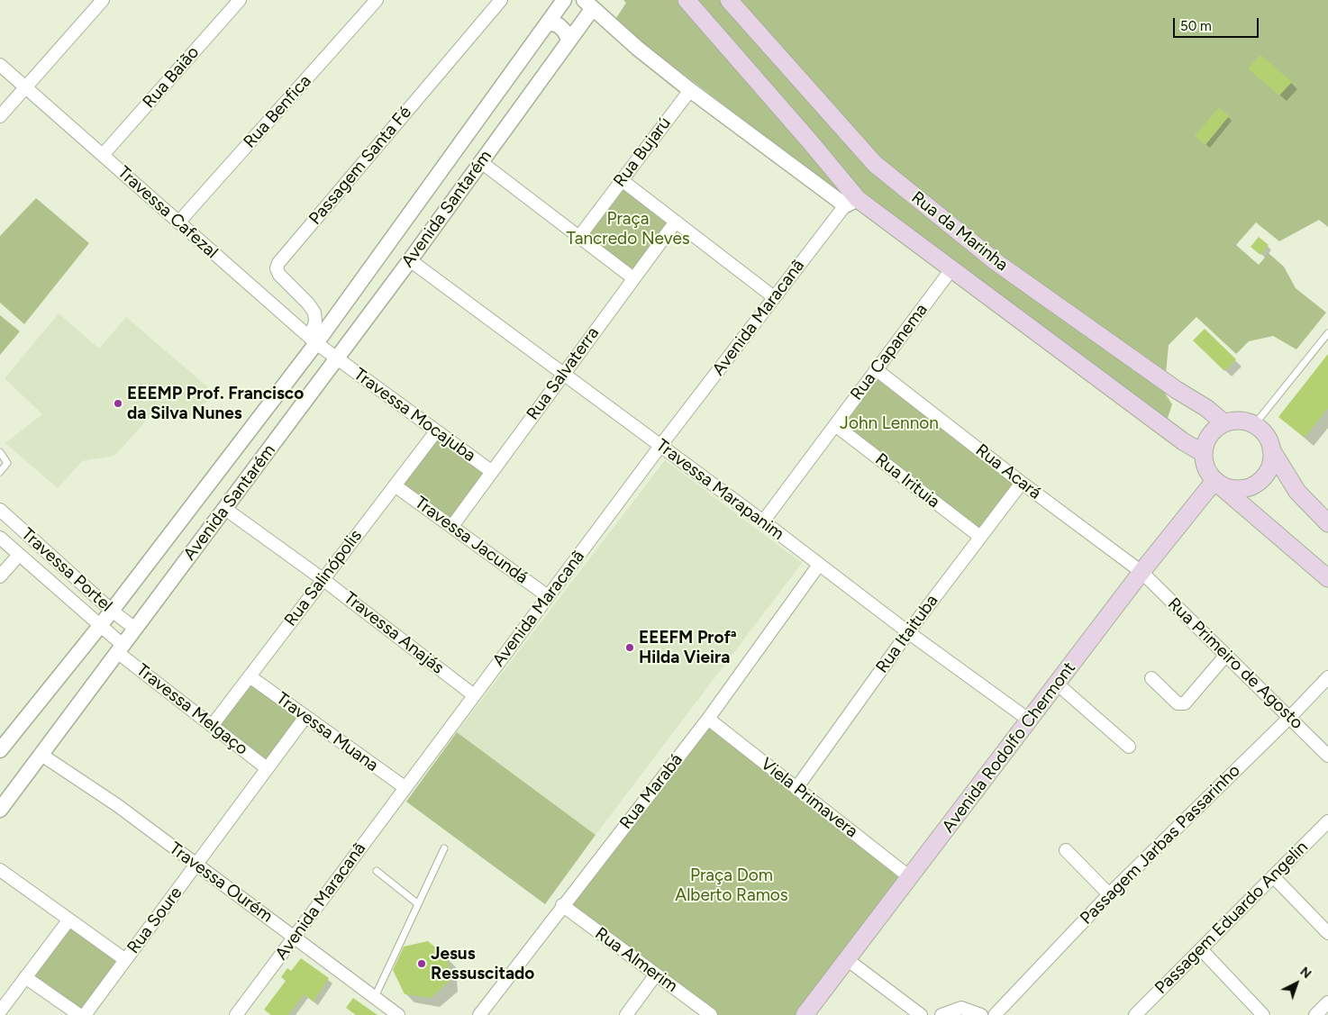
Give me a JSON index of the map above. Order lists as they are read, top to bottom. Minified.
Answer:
{"streets":{"main road":["Rua da Marinha","Avenida Rodolfo Chermont"],"street":["Rua Baião","Rua Benfica","Rua Bujarú","Passagem Santa Fé","Avenida Santarém","Travessa Cafezal","Avenida Maracanã","Rua Capanema","Rua Salvaterra","Travessa Mocajuba","Rua Acará","Rua Irituia","Travessa Marapanim","Travessa Jacundá","Travessa Portel","Rua Salinópolis","Travessa Anajás","Rua Itaituba","Rua Primeiro de Agosto","Travessa Melgaço","Travessa Muana","Rua Marabá","Viela Primavera","Passagem Jarbas Passarinho","Travessa Ourém","Passagem Eduardo Angelin","Rua Soure","Rua Almerim"]},"crossings":[["Rua Baião","Travessa Cafezal"],["Rua Benfica","Travessa Cafezal"],["Rua Bujarú","Rua da Marinha"],["Passagem Santa Fé","Avenida Santarém"],["Passagem Santa Fé","Travessa Cafezal"],["Avenida Santarém","Travessa Cafezal"],["Avenida Santarém","Rua da Marinha"],["Avenida Santarém","Travessa Mocajuba"],["Avenida Santarém","Travessa Marapanim"],["Avenida Santarém","Travessa Portel"],["Avenida Santarém","Travessa Anajás"],["Avenida Santarém","Travessa Melgaço"],["Avenida Santarém","Travessa Ourém"],["Travessa Cafezal","Travessa Mocajuba"],["Rua da Marinha","Avenida Maracanã"],["Rua da Marinha","Rua Capanema"],["Rua da Marinha","Avenida Rodolfo Chermont"],["Avenida Maracanã","Travessa Marapanim"],["Avenida Maracanã","Travessa Jacundá"],["Avenida Maracanã","Travessa Anajás"],["Avenida Maracanã","Travessa Muana"],["Avenida Maracanã","Travessa Ourém"],["Rua Capanema","Rua Acará"],["Rua Capanema","Rua Irituia"],["Rua Capanema","Travessa Marapanim"],["Rua Salvaterra","Travessa Mocajuba"],["Rua Salvaterra","Travessa Marapanim"],["Rua Salvaterra","Travessa Jacundá"],["Travessa Mocajuba","Rua Salinópolis"],["Rua Acará","Rua Itaituba"],["Rua Acará","Rua Primeiro de Agosto"],["Rua Acará","Avenida Rodolfo Chermont"],["Rua Irituia","Rua Itaituba"],["Travessa Marapanim","Rua Itaituba"],["Travessa Marapanim","Avenida Rodolfo Chermont"],["Travessa Marapanim","Rua Marabá"],["Travessa Jacundá","Rua Salinópolis"],["Rua Salinópolis","Travessa Anajás"],["Rua Salinópolis","Travessa Melgaço"],["Rua Salinópolis","Travessa Muana"],["Rua Itaituba","Viela Primavera"],["Rua Primeiro de Agosto","Avenida Rodolfo Chermont"],["Rua Primeiro de Agosto","Passagem Jarbas Passarinho"],["Travessa Melgaço","Rua Soure"],["Travessa Muana","Rua Soure"],["Avenida Rodolfo Chermont","Viela Primavera"],["Rua Marabá","Viela Primavera"],["Rua Marabá","Rua Almerim"],["Travessa Ourém","Rua Soure"]],"parks":["Praça Tancredo Neves","John Lennon","Praça Dom Alberto Ramos"],"places":["EEEMP Prof. Francisco da Silva Nunes","EEEFM Profª Hilda Vieira","Jesus Ressuscitado"],"scale_bar":"50 m","north":"top right"}
